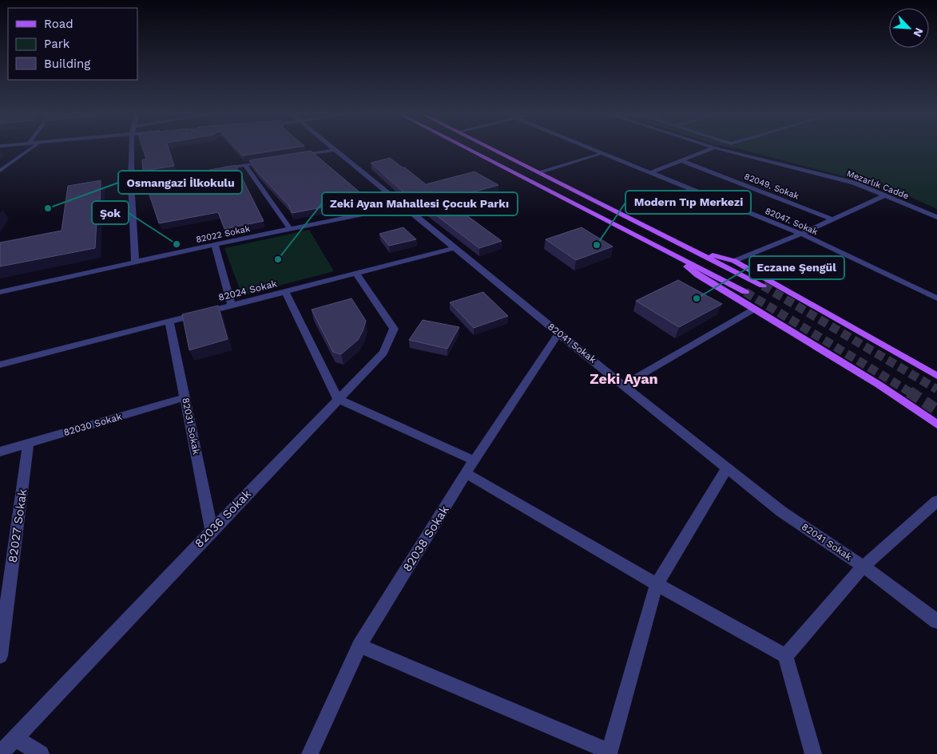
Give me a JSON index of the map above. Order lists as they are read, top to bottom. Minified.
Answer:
{"streets":{"street":["Mezarlık Cadde","82049. Sokak","82047. Sokak","82022 Sokak","82024 Sokak","82041 Sokak","82030 Sokak","82031 Sokak","82036 Sokak","82027 Sokak","82038 Sokak"]},"crossings":[["82022 Sokak","82041 Sokak"],["82024 Sokak","82041 Sokak"],["82024 Sokak","82031 Sokak"],["82024 Sokak","82036 Sokak"],["82041 Sokak","82038 Sokak"],["82030 Sokak","82031 Sokak"],["82030 Sokak","82027 Sokak"],["82031 Sokak","82036 Sokak"]],"districts":["Zeki Ayan"],"places":["Osmangazi İlkokulu","Şok","Modern Tıp Merkezi","Zeki Ayan Mahallesi Çocuk Parkı","Eczane Şengül"],"legend":["Road","Park","Building"],"north":"bottom right"}
